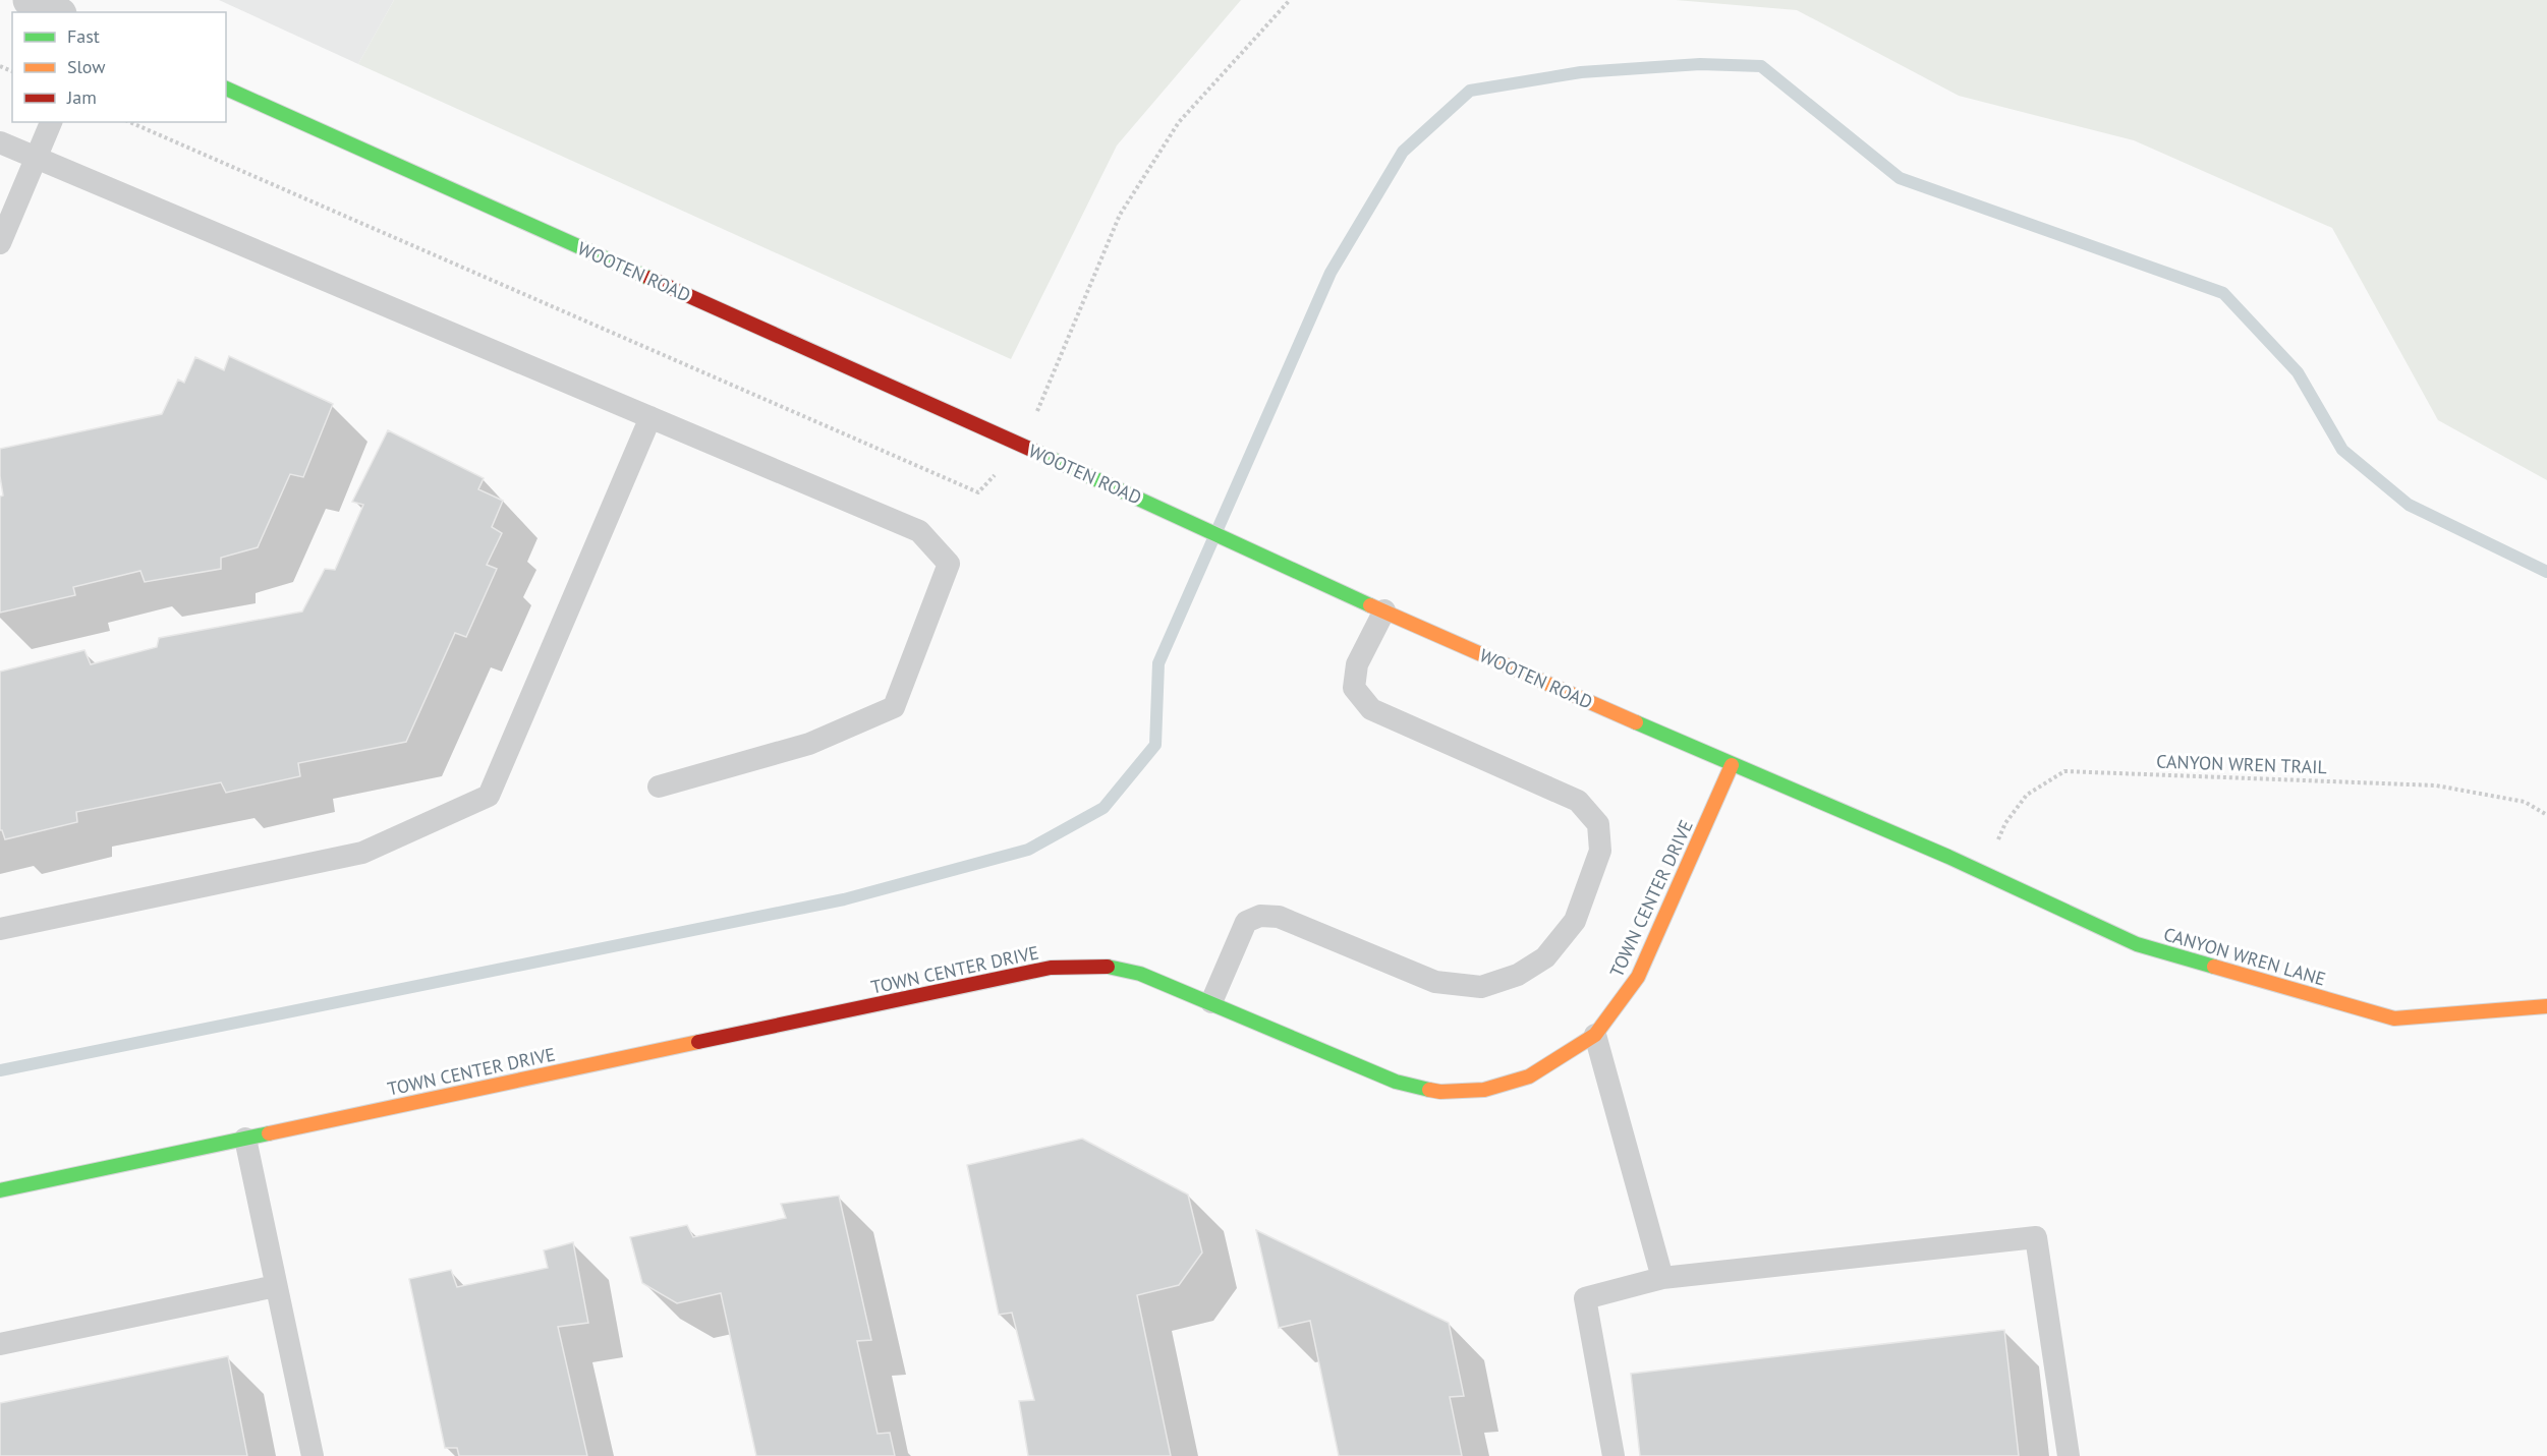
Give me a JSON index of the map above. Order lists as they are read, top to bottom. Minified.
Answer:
{"streets":{"street":["WOOTEN ROAD","TOWN CENTER DRIVE","CANYON WREN LANE"],"path":["CANYON WREN TRAIL"]},"crossings":[["WOOTEN ROAD","TOWN CENTER DRIVE"],["WOOTEN ROAD","CANYON WREN LANE"],["CANYON WREN TRAIL","CANYON WREN LANE"]],"legend":["Fast","Slow","Jam"]}
